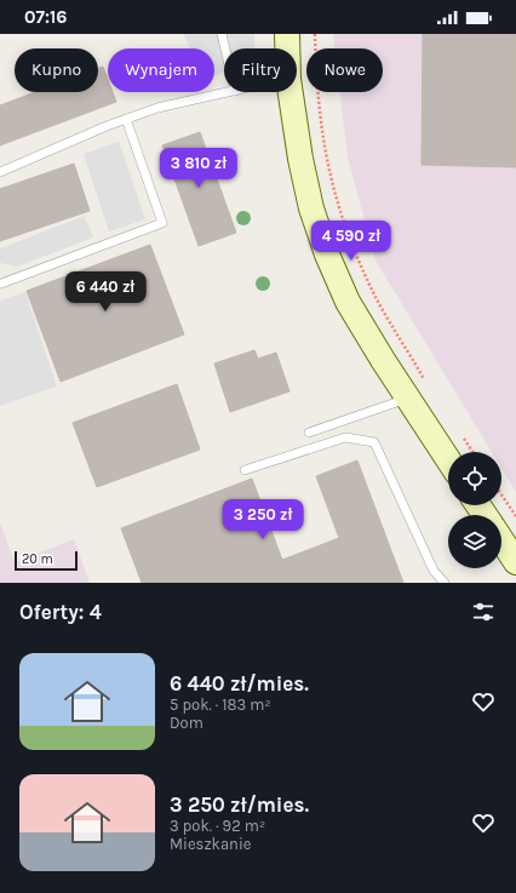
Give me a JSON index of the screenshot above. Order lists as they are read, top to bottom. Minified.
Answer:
{"scale_bar":"20 m","page":{"status":"07:16","chip":["Kupno","Wynajem","Filtry","Nowe"],"price":["3 810 zł","4 590 zł","6 440 zł","3 250 zł"],"scale":"20 m","heading":"Oferty: 4","list":[{"name":"6 440 zł/mies.","note":"5 pok. · 183 m² · Dom"},{"name":"3 250 zł/mies.","note":"3 pok. · 92 m² · Mieszkanie"}]}}
